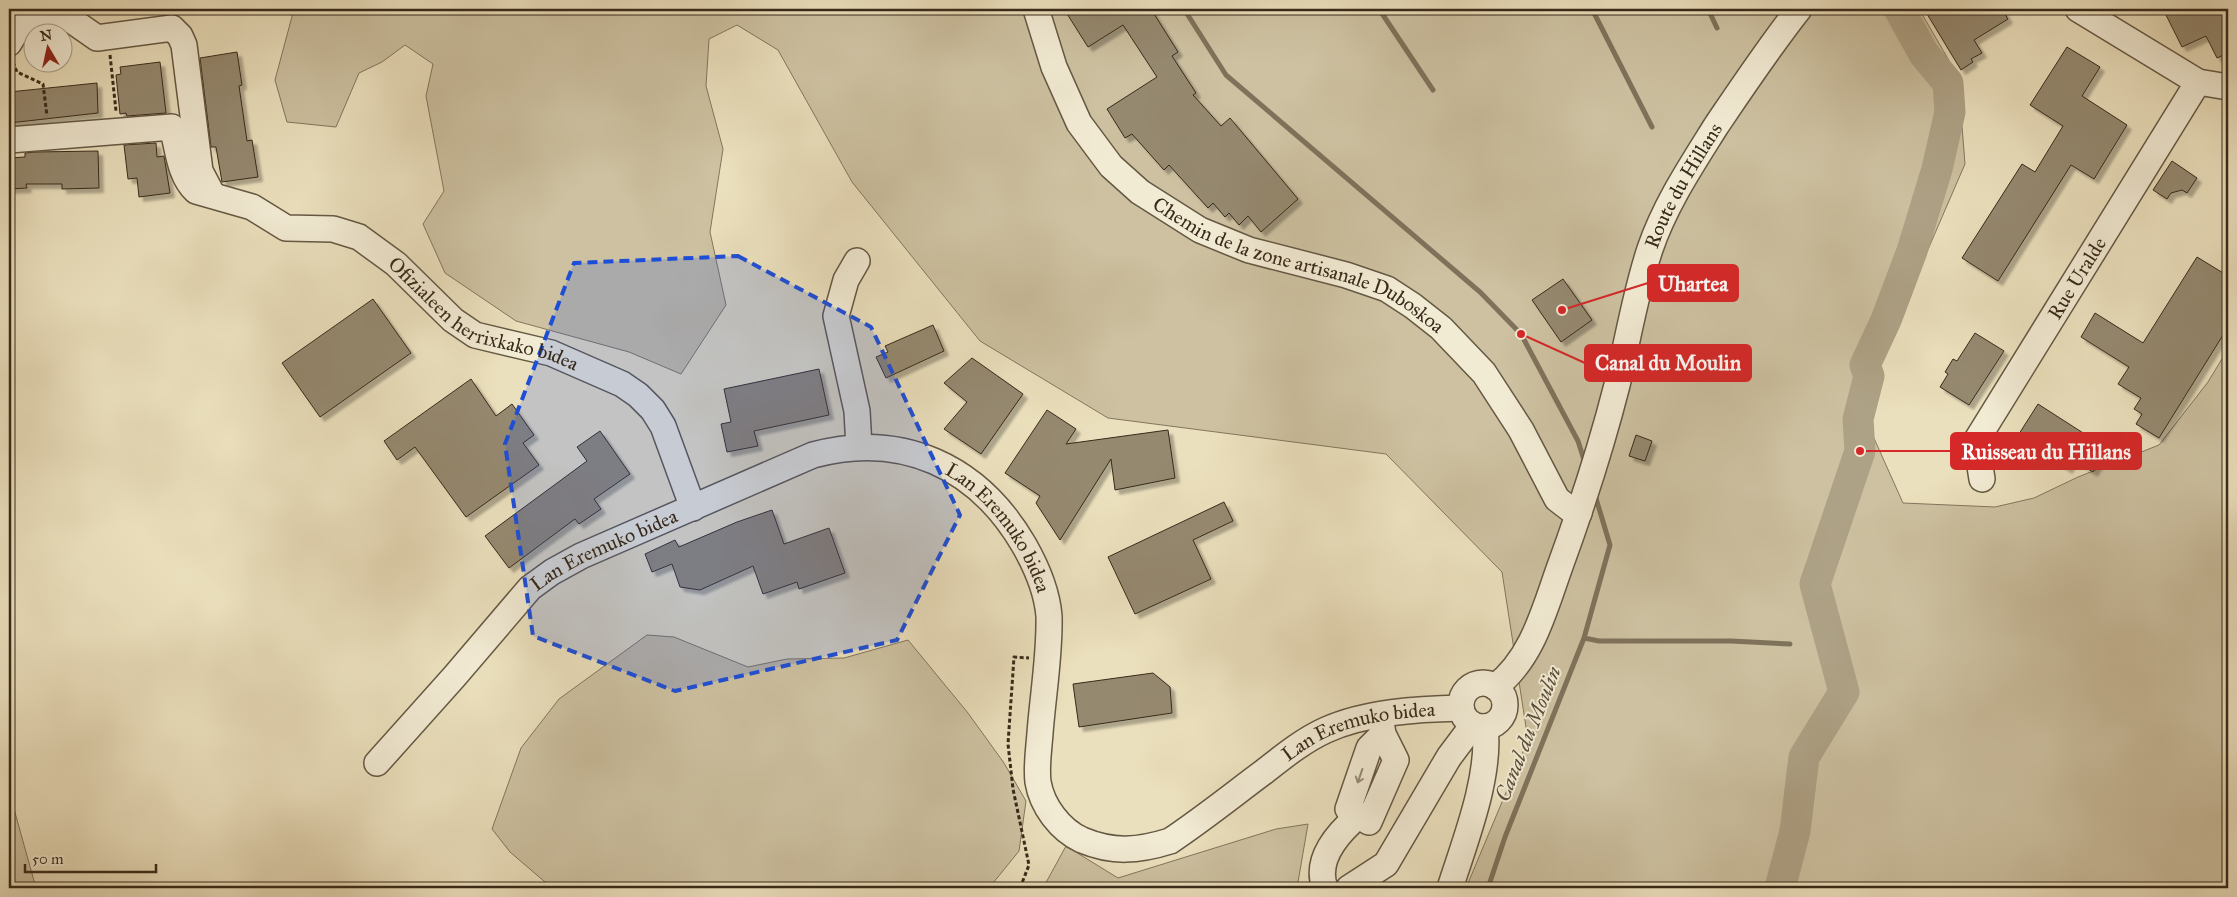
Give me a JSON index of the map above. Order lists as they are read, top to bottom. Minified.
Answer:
{"streets":{"street":["Route du Hillans","Chemin de la zone artisanale Duboskoa","Rue Uralde","Ofizialeen herrixkako bidea","Lan Eremuko bidea"]},"crossings":[["Route du Hillans","Chemin de la zone artisanale Duboskoa"],["Route du Hillans","Lan Eremuko bidea"],["Ofizialeen herrixkako bidea","Lan Eremuko bidea"]],"water":["Canal du Moulin"],"places":["Uhartea","Canal du Moulin","Ruisseau du Hillans"],"scale_bar":"50 m","north":"top"}
